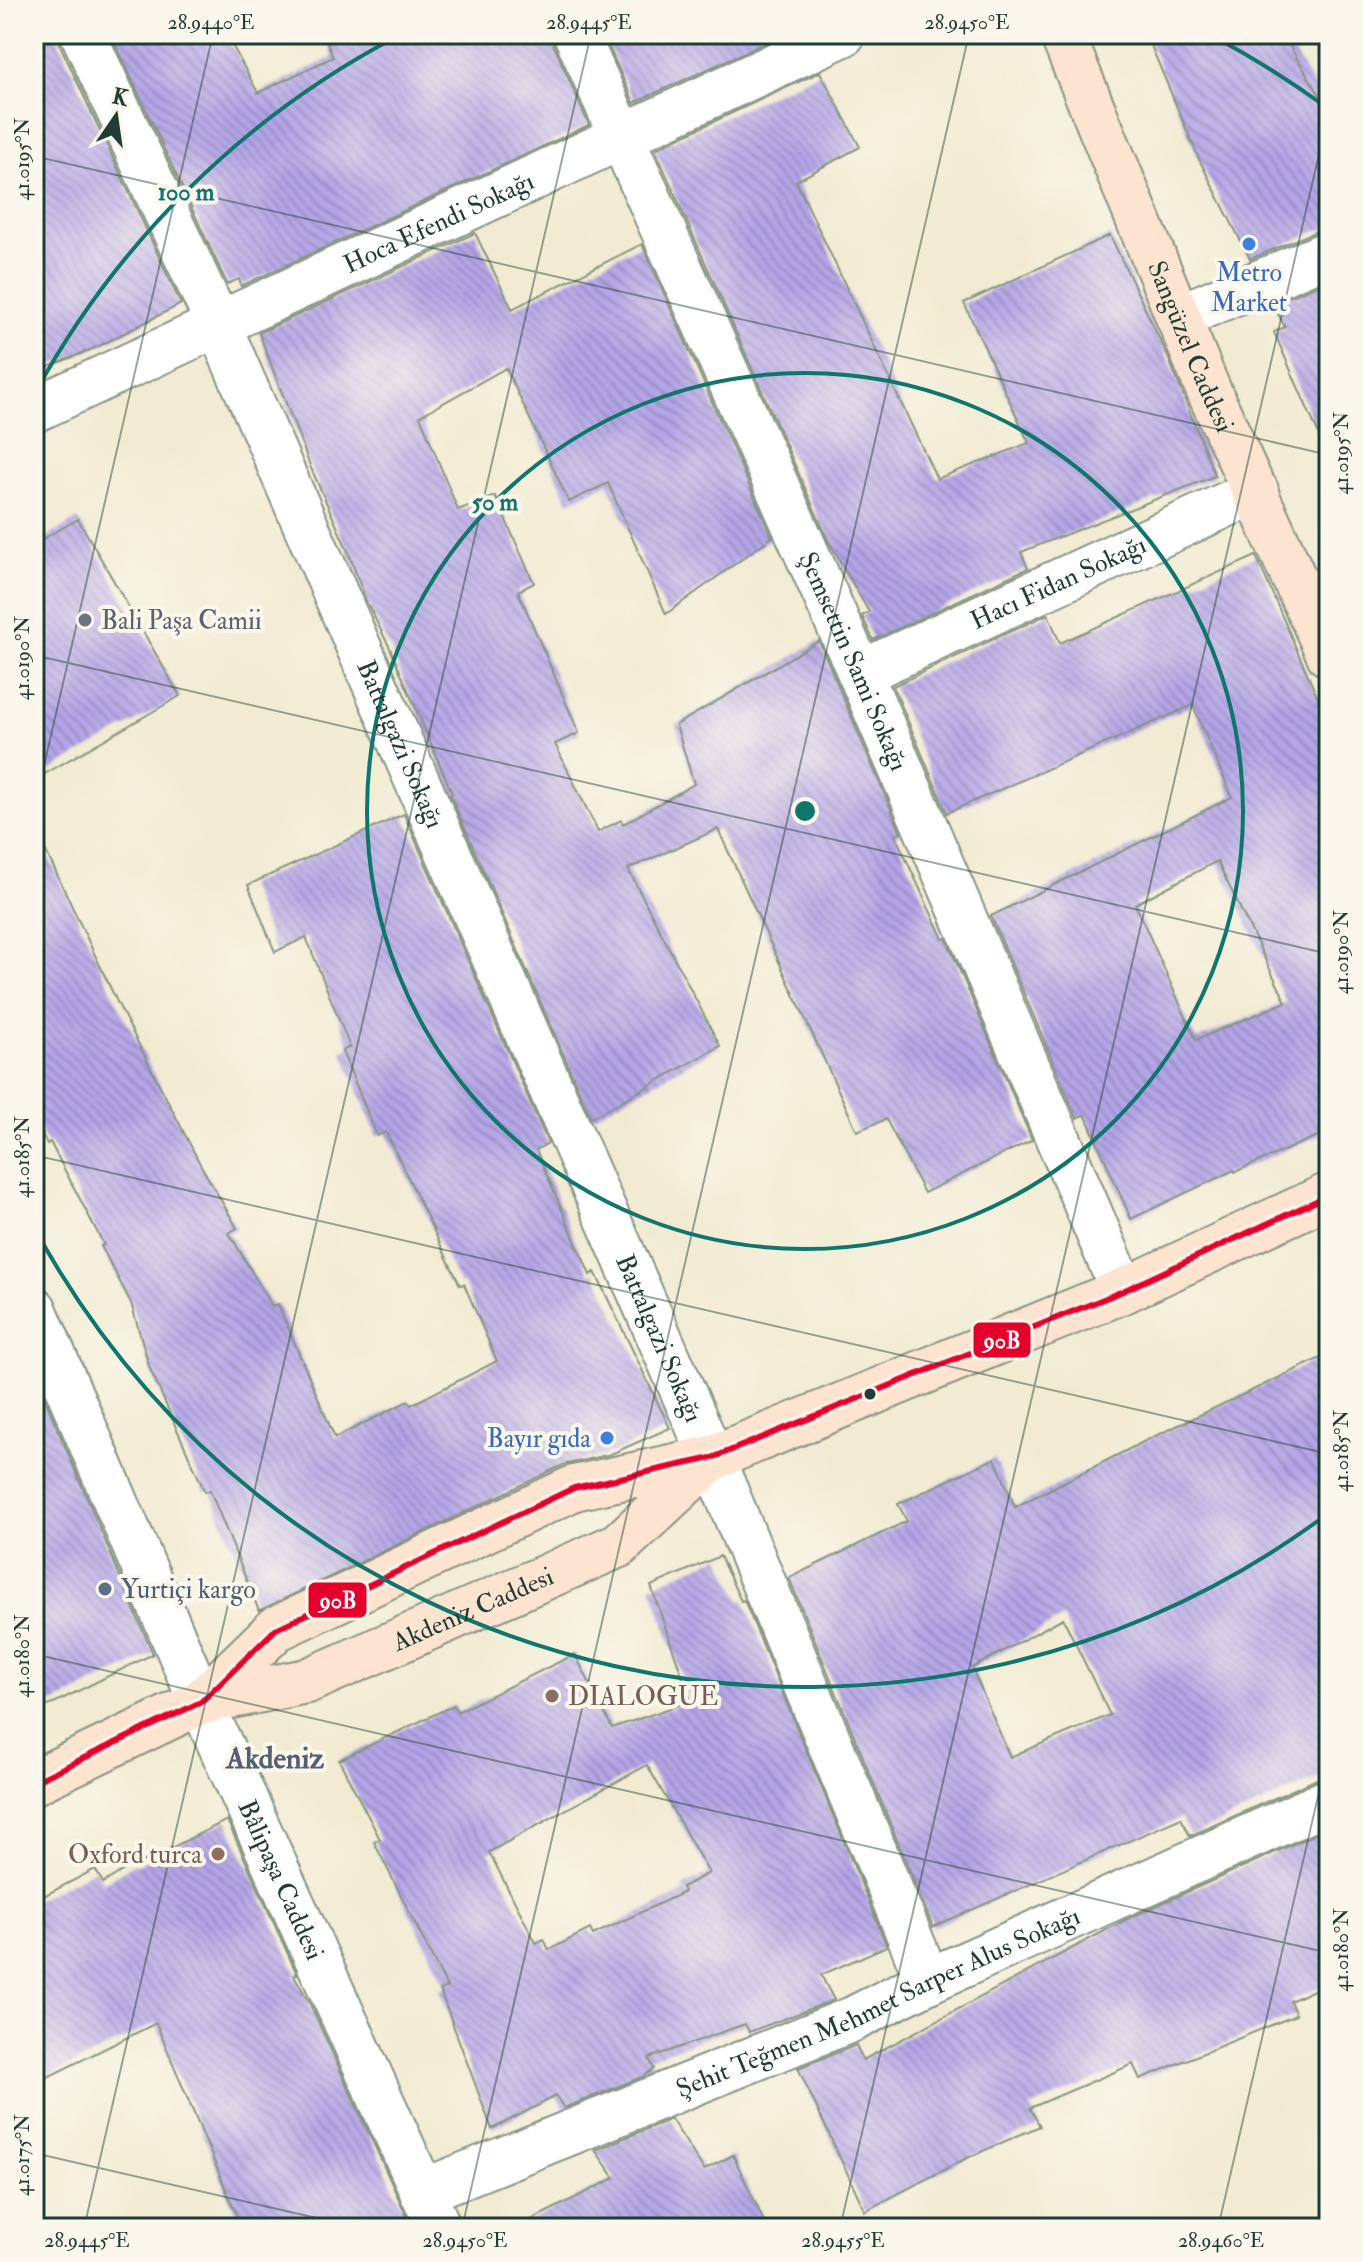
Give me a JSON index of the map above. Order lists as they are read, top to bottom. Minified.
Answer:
{"streets":{"main road":["Sangüzel Caddesi","Akdeniz Caddesi"],"street":["Hoca Efendi Sokağı","Hacı Fidan Sokağı","Şemsettin Sami Sokağı","Battalgazi Sokağı","Bâlipaşa Caddesi","Şehit Teğmen Mehmet Sarper Alus Sokağı"]},"crossings":[["Hoca Efendi Sokağı","Şemsettin Sami Sokağı"],["Hoca Efendi Sokağı","Battalgazi Sokağı"],["Sangüzel Caddesi","Hacı Fidan Sokağı"],["Hacı Fidan Sokağı","Şemsettin Sami Sokağı"],["Şemsettin Sami Sokağı","Akdeniz Caddesi"],["Battalgazi Sokağı","Akdeniz Caddesi"],["Battalgazi Sokağı","Şehit Teğmen Mehmet Sarper Alus Sokağı"],["Akdeniz Caddesi","Bâlipaşa Caddesi"],["Bâlipaşa Caddesi","Şehit Teğmen Mehmet Sarper Alus Sokağı"]],"districts":["Akdeniz"],"places":["Metro Market","Bali Paşa Camii","Bayır gıda","Yurtiçi kargo","DIALOGUE","Oxford turca"],"lines":["transit line 90B"],"north":"top","coordinates":["28.9440°E","28.9445°E","28.9450°E","41.0195°N","41.0190°N","41.0185°N","41.0180°N","41.0175°N","28.9455°E","28.9460°E"],"rings":["100 m","50 m"]}
